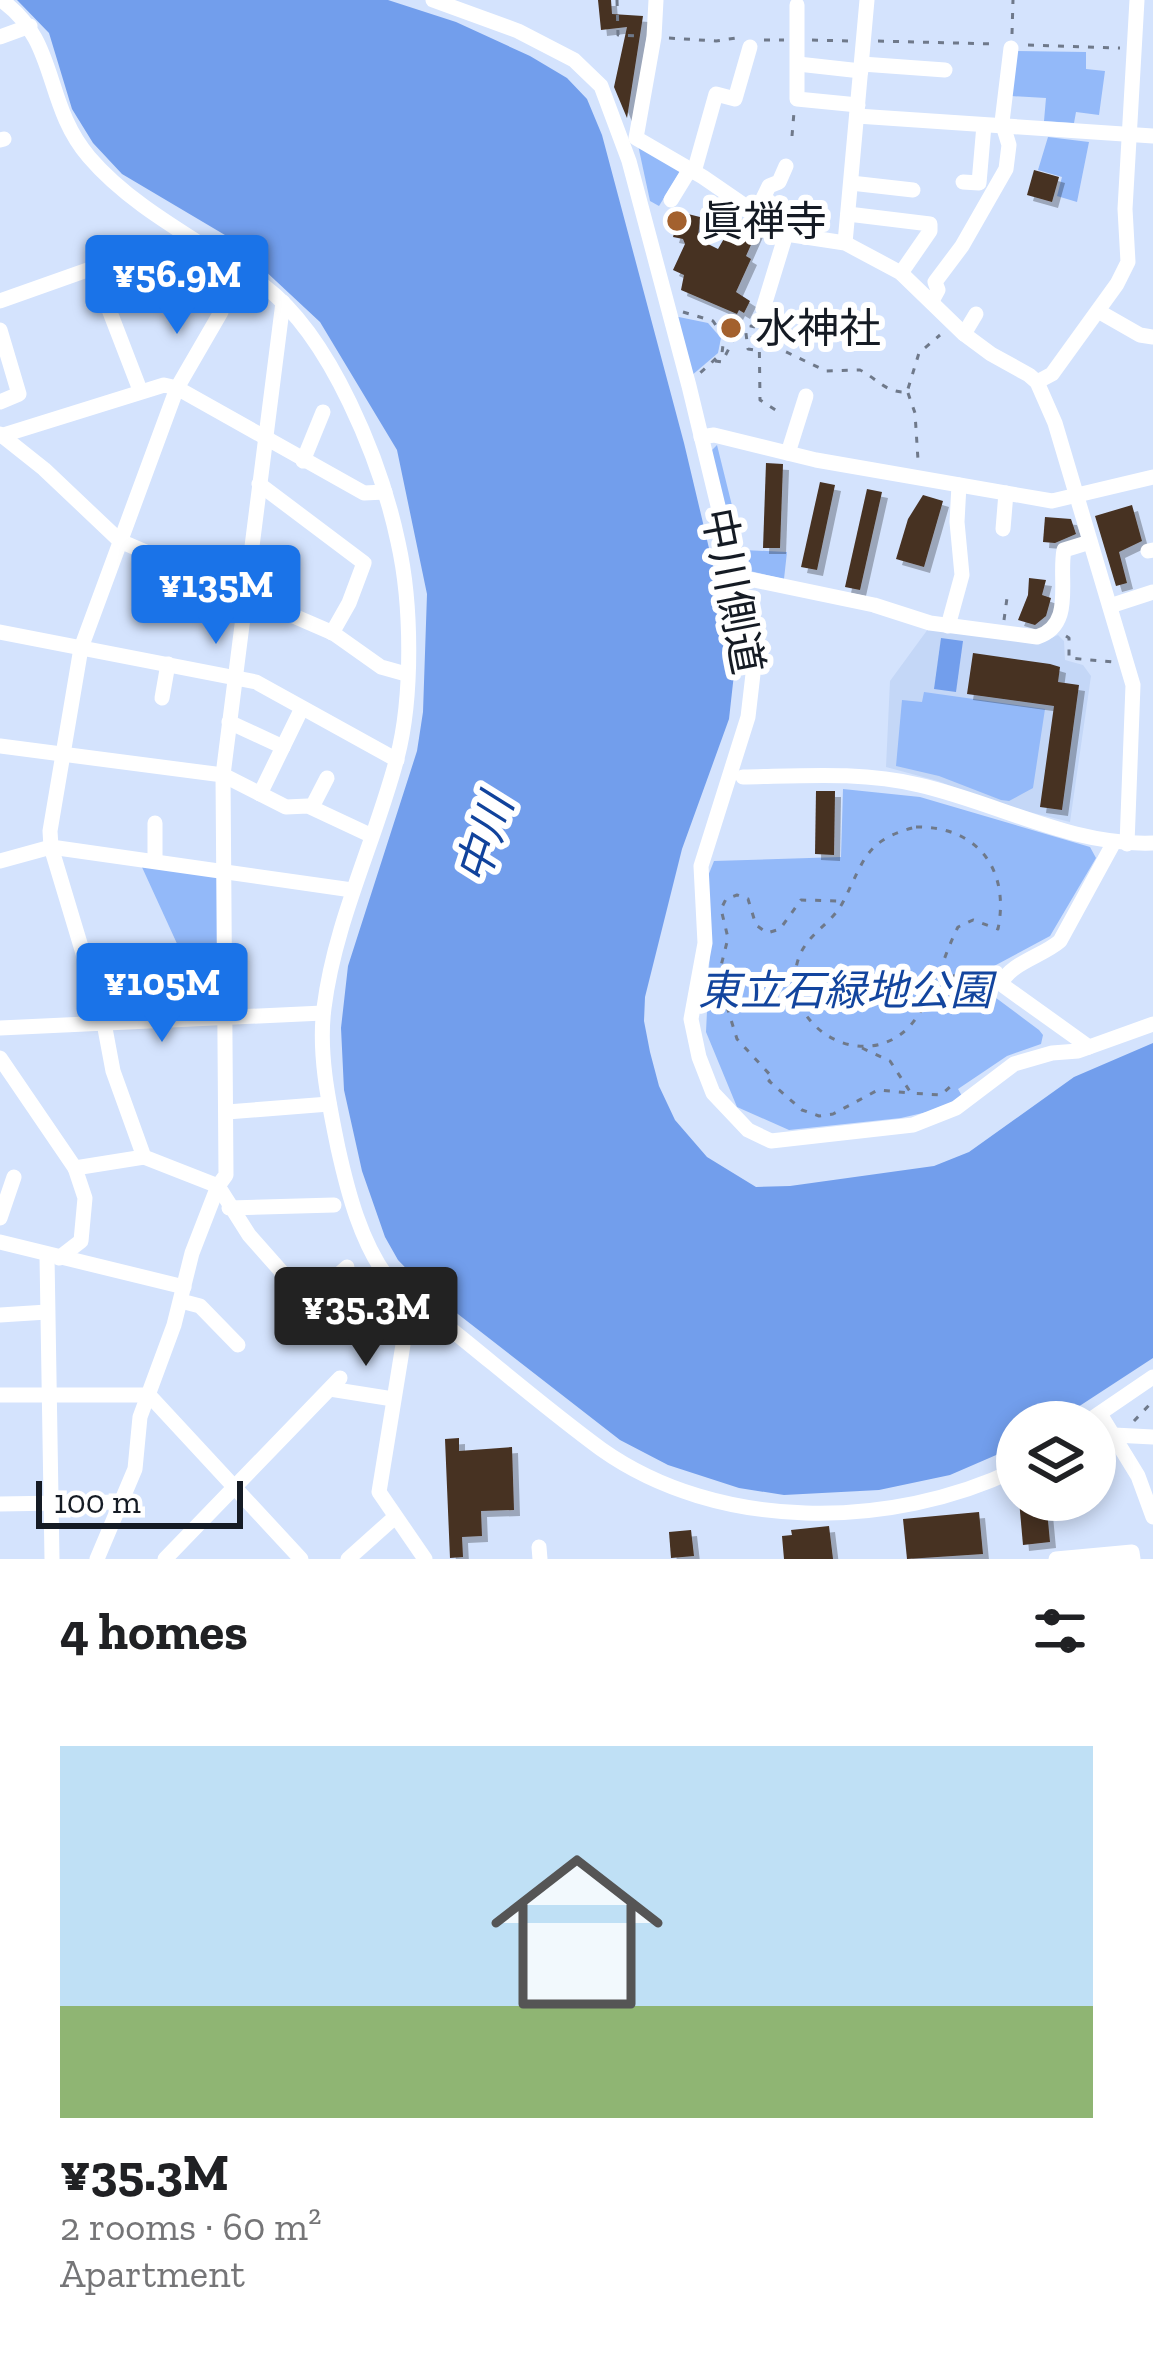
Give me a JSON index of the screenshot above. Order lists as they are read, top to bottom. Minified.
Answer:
{"streets":{"street":["中川側道"]},"water":["中川"],"parks":["東立石緑地公園"],"places":["眞禅寺","水神社"],"scale_bar":"100 m","page":{"price":["¥56.9M","¥135M","¥105M","¥35.3M"],"scale":"100 m","heading":"4 homes","list":[{"name":"¥35.3M","note":"2 rooms · 60 m² · Apartment"}]}}
